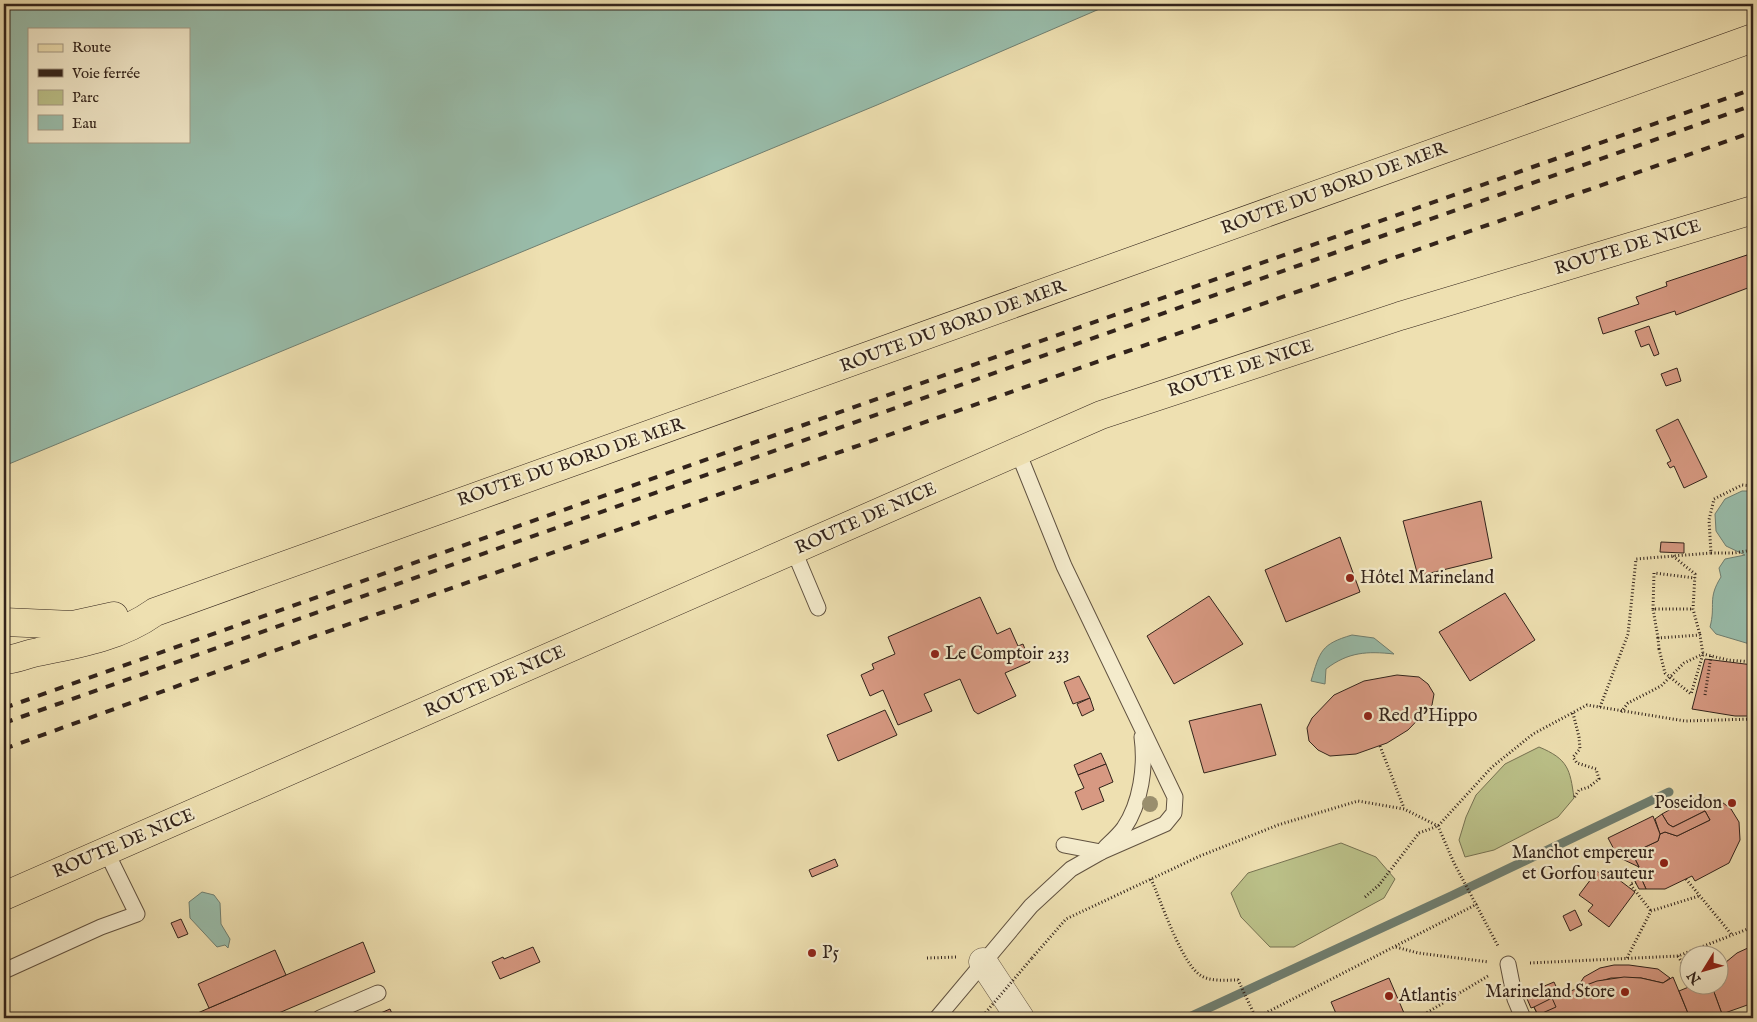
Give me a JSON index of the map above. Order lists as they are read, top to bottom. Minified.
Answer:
{"streets":{"main road":["ROUTE DU BORD DE MER","ROUTE DE NICE"]},"places":["Hôtel Marineland","Le Comptoir 233","Red d'Hippo","Poseidon","Manchot empereur et Gorfou sauteur","P5","Marineland Store","Atlantis"],"legend":["Route","Voie ferrée","Parc","Eau"],"north":"bottom left"}
